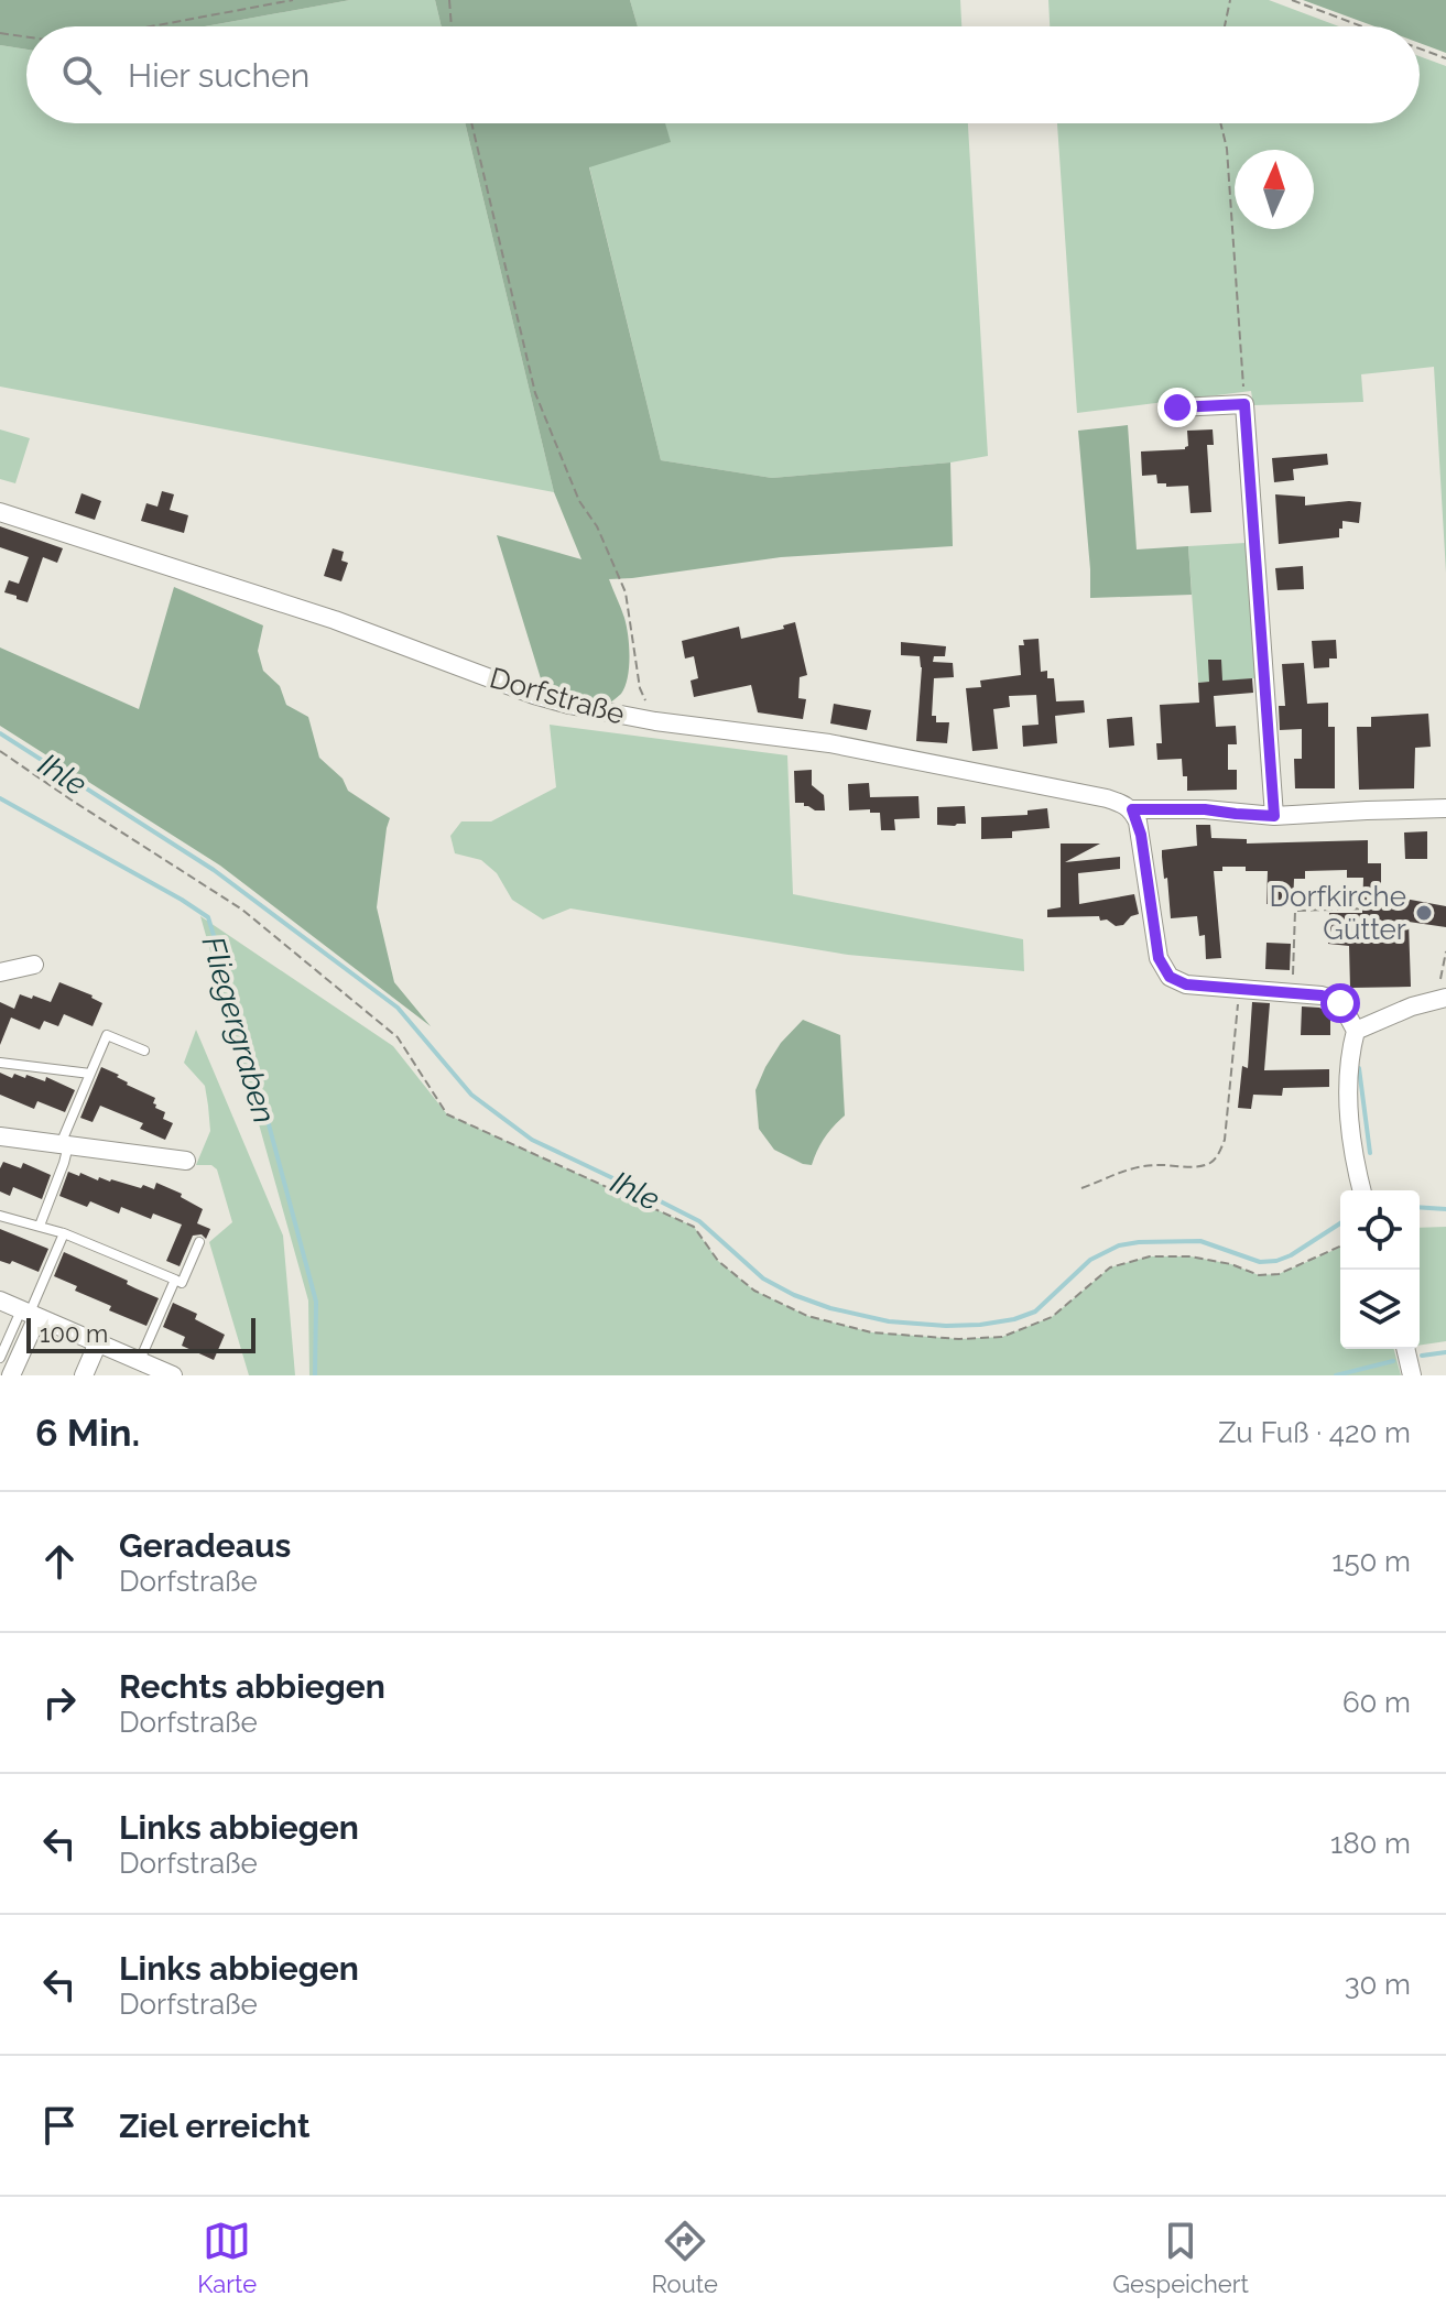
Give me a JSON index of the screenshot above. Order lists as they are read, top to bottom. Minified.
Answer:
{"streets":{"street":["Dorfstraße"]},"water":["Ihle","Fliegergraben"],"places":["Dorfkirche Gütter"],"scale_bar":"100 m","north":"top","page":{"search":"Hier suchen","scale":"100 m","heading":["6 Min.","Zu Fuß · 420 m"],"list":[["Geradeaus","Dorfstraße","150 m"],["Rechts abbiegen","Dorfstraße","60 m"],["Links abbiegen","Dorfstraße","180 m"],["Links abbiegen","Dorfstraße","30 m"],"Ziel erreicht"],"nav":["Karte","Route","Gespeichert"]}}
